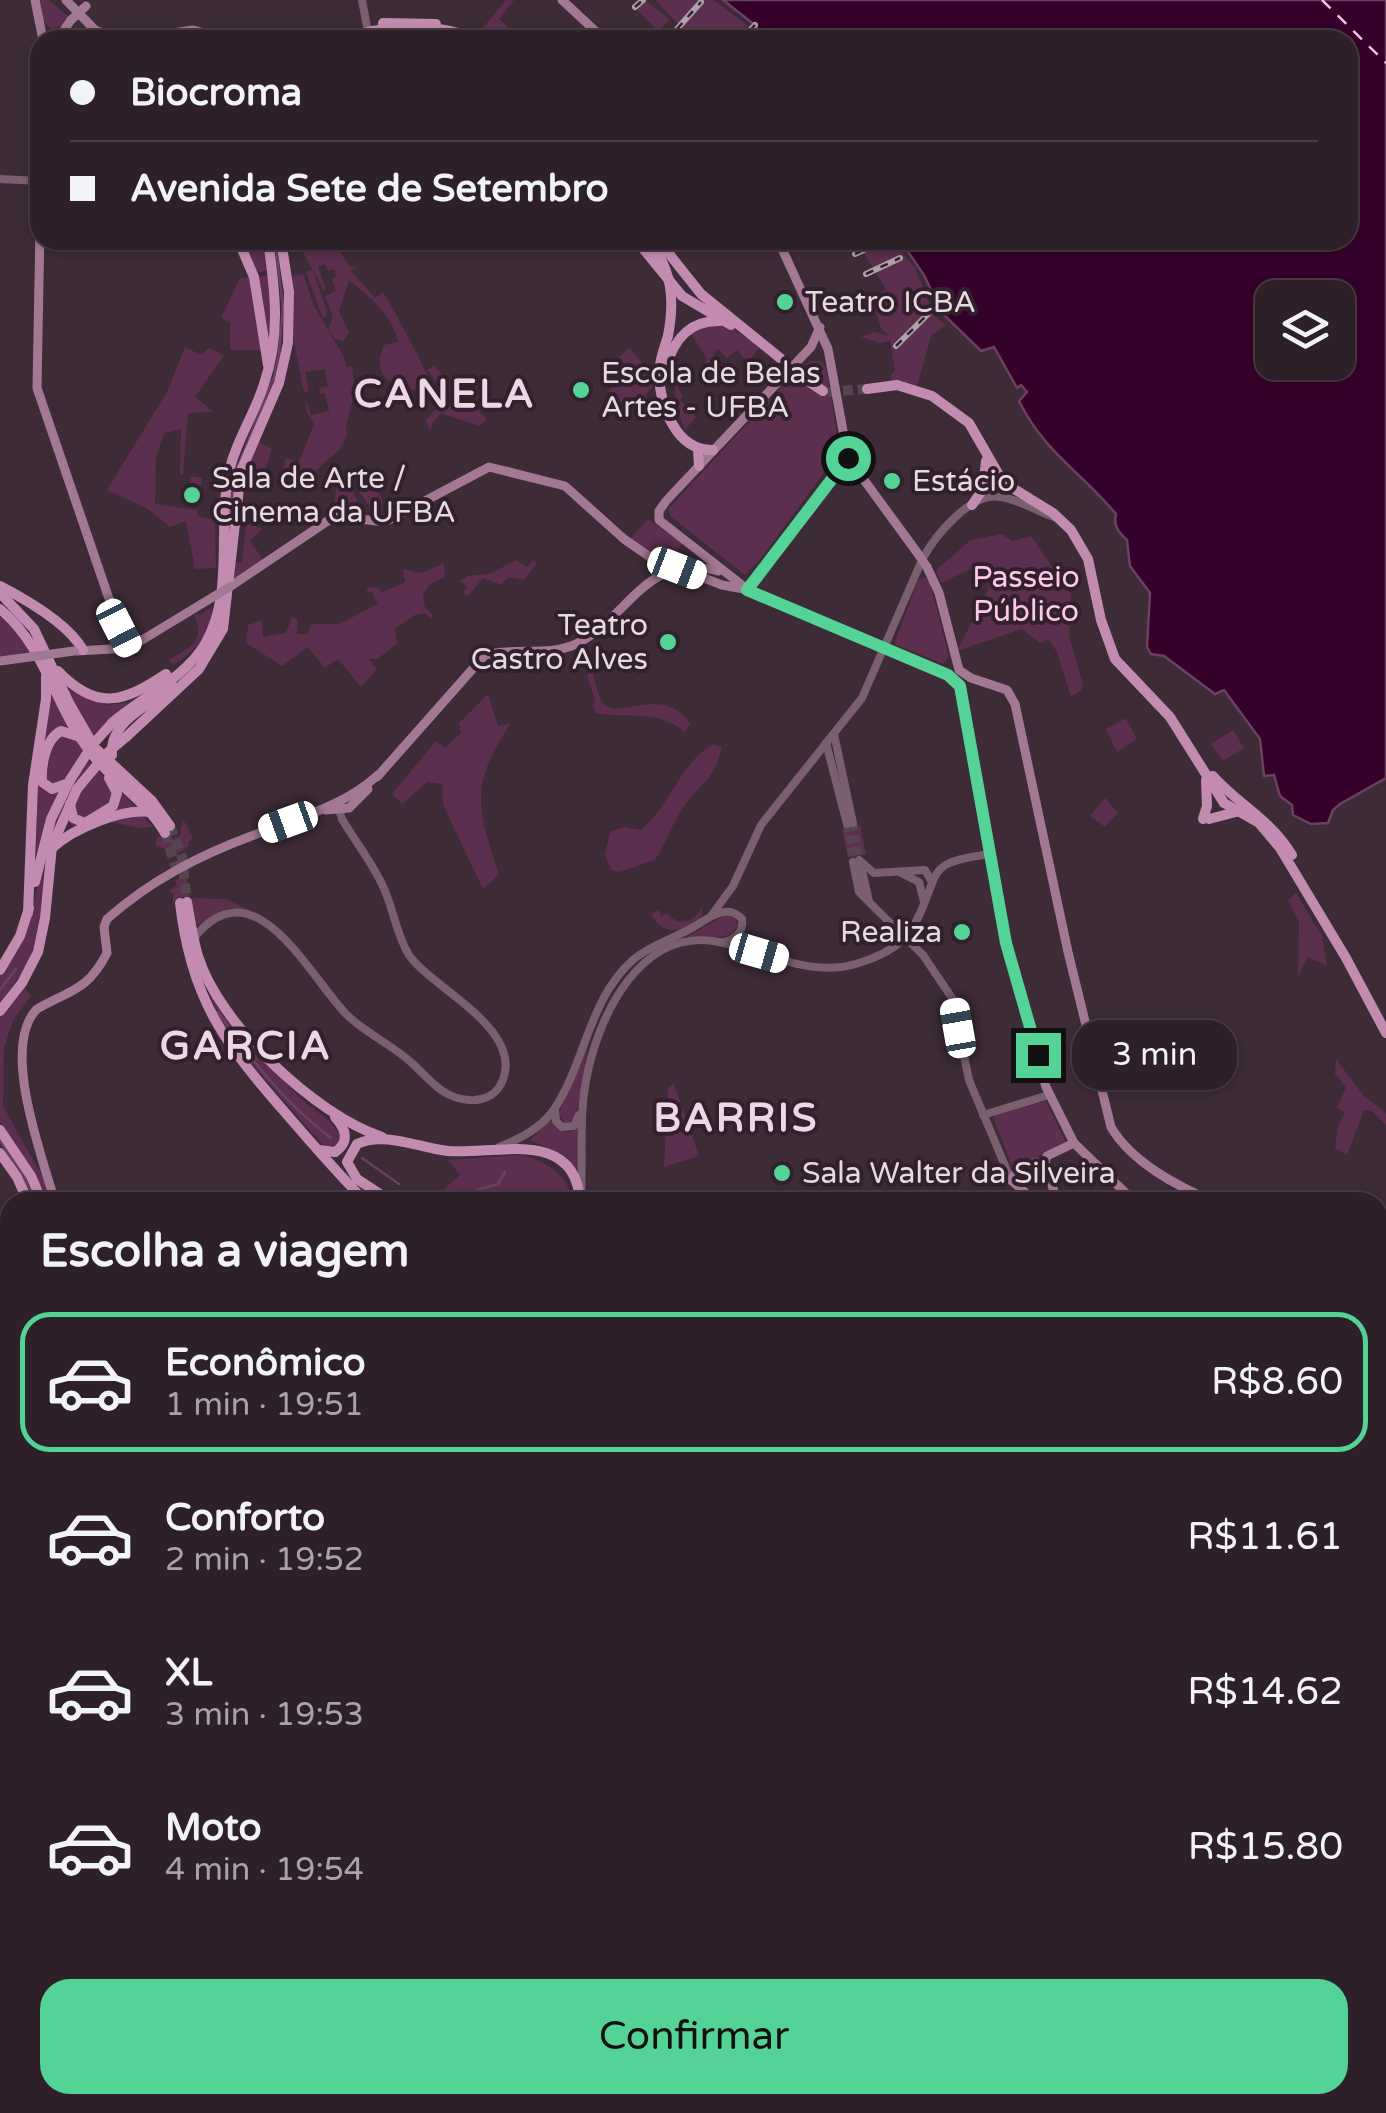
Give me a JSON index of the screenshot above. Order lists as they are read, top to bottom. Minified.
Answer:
{"districts":["CANELA","GARCIA","BARRIS"],"parks":["Passeio Público"],"places":["Teatro ICBA","Escola de Belas Artes - UFBA","Estácio","Sala de Arte / Cinema da UFBA","Teatro Castro Alves","Realiza","Sala Walter da Silveira"],"page":{"banner":["Biocroma","Avenida Sete de Setembro"],"bubble":"3 min","heading":"Escolha a viagem","list":[{"name":"Econômico","note":"1 min · 19:51","value":"R$8.60"},{"name":"Conforto","note":"2 min · 19:52","value":"R$11.61"},{"name":"XL","note":"3 min · 19:53","value":"R$14.62"},{"name":"Moto","note":"4 min · 19:54","value":"R$15.80"}],"buttons":"Confirmar"}}
